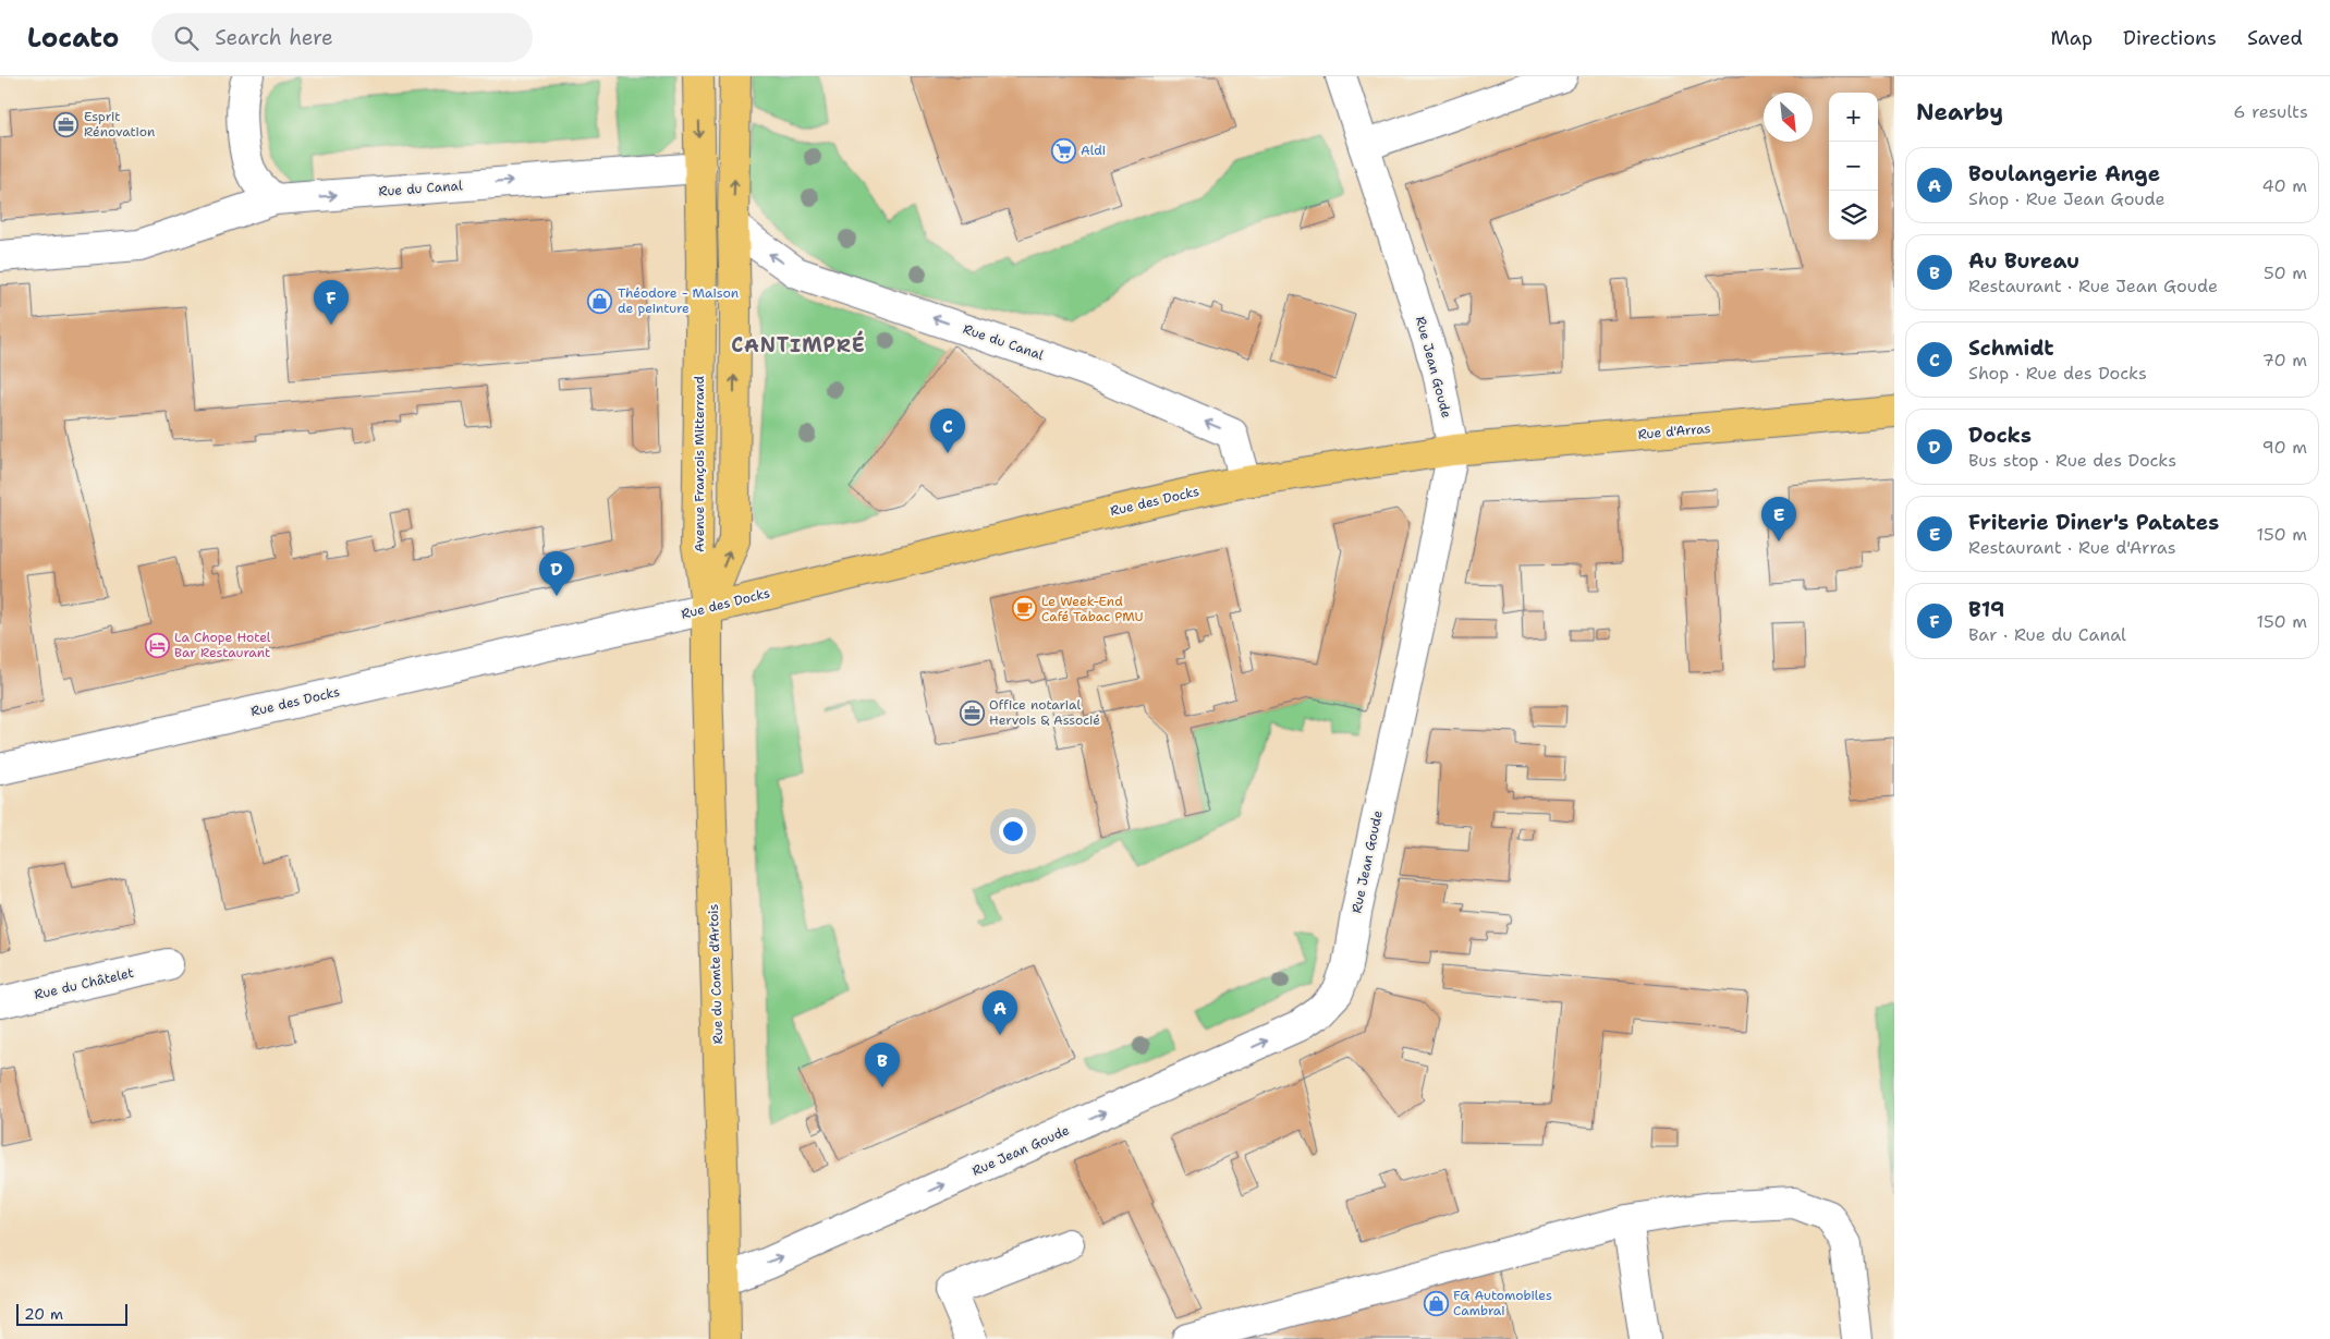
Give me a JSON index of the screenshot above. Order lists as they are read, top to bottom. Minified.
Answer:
{"streets":{"main road":["Rue d'Arras","Avenue François Mitterrand","Rue des Docks","Rue du Comte d'Artois"],"street":["Rue du Canal","Rue Jean Goude","Rue du Châtelet"]},"crossings":[["Rue du Canal","Avenue François Mitterrand"],["Rue du Canal","Rue des Docks"],["Rue Jean Goude","Rue d'Arras"],["Rue Jean Goude","Rue des Docks"],["Rue Jean Goude","Rue du Comte d'Artois"],["Rue d'Arras","Rue des Docks"],["Avenue François Mitterrand","Rue des Docks"],["Avenue François Mitterrand","Rue du Comte d'Artois"],["Rue des Docks","Rue du Comte d'Artois"]],"one_way":["Rue Jean Goude"],"districts":["CANTIMPRÉ"],"places":{"office":["Esprit Rénovation","Office notarial Hervois & Associé"],"supermarket":["Aldi"],"shop":["Théodore - Maison de peinture","FG Automobiles Cambrai"],"cafe":["Le Week-End Café Tabac PMU"],"hotel":["La Chope Hotel Bar Restaurant"]},"scale_bar":"20 m","north":"bottom right","page":{"header":"Locato","search":"Search here","nav":["Map","Directions","Saved"],"heading":["Nearby","6 results"],"map_buttons":["+","−"],"list":[{"mark":"A","name":"Boulangerie Ange","note":"Shop · Rue Jean Goude","value":"40 m"},{"mark":"B","name":"Au Bureau","note":"Restaurant · Rue Jean Goude","value":"50 m"},{"mark":"C","name":"Schmidt","note":"Shop · Rue des Docks","value":"70 m"},{"mark":"D","name":"Docks","note":"Bus stop · Rue des Docks","value":"90 m"},{"mark":"E","name":"Friterie Diner's Patates","note":"Restaurant · Rue d'Arras","value":"150 m"},{"mark":"F","name":"B19","note":"Bar · Rue du Canal","value":"150 m"}],"pins":["F","C","E","D","A","B"],"scale":"20 m"}}
